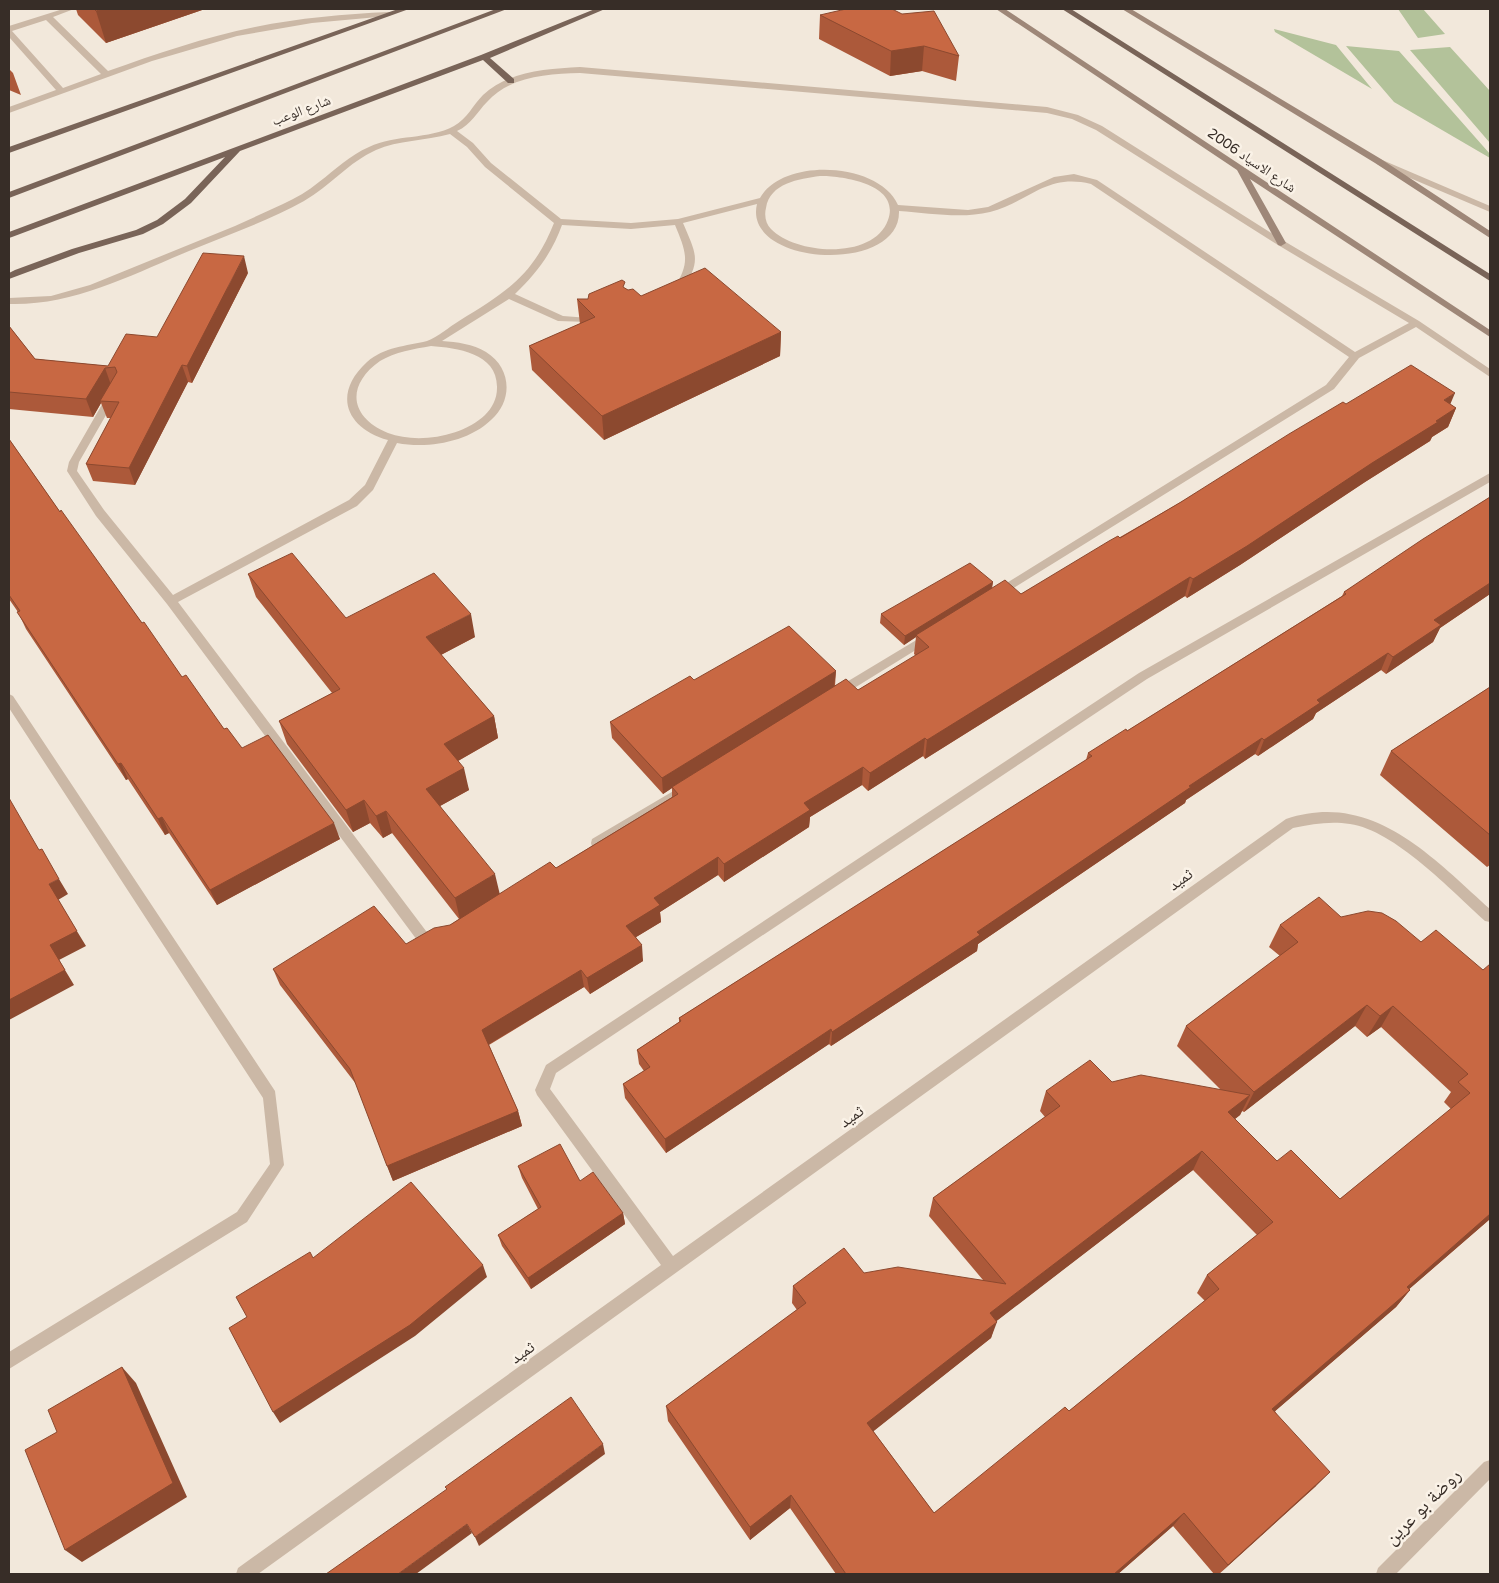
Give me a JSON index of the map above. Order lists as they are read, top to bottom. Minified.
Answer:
{"streets":{"main road":["شارع الوعب","شارع الاسياد 2006"],"street":["ثميد","روضة بو عرين"]}}
